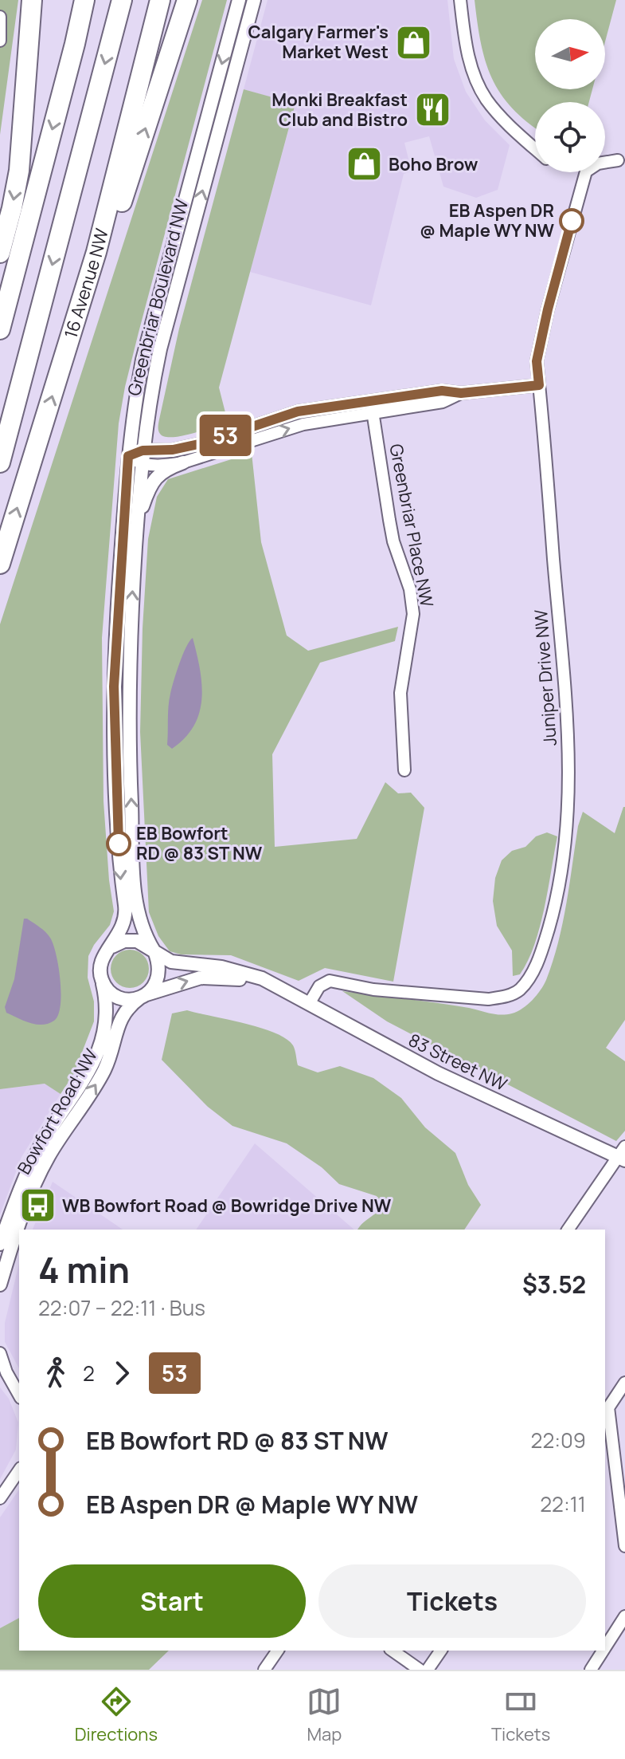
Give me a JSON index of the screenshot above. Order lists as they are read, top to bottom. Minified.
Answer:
{"streets":{"highway":["16 Avenue NW"],"street":["Greenbriar Boulevard NW","Greenbriar Place NW","Juniper Drive NW","83 Street NW","Bowfort Road NW"]},"crossings":[["Greenbriar Boulevard NW","83 Street NW"],["Greenbriar Boulevard NW","Bowfort Road NW"],["Juniper Drive NW","83 Street NW"],["83 Street NW","Bowfort Road NW"]],"places":{"shop":["Calgary Farmer's Market West","Boho Brow"],"restaurant":["Monki Breakfast Club and Bistro"],"other":["EB Aspen DR @ Maple WY NW","EB Bowfort RD @ 83 ST NW"],"bus stop":["WB Bowfort Road @ Bowridge Drive NW"]},"lines":["bus line 53"],"north":"right","page":{"on_map":"53","heading":["4 min","22:07 – 22:11 · Bus","$3.52"],"legs":["2","53"],"list":[{"name":"EB Bowfort RD @ 83 ST NW","value":"22:09"},{"name":"EB Aspen DR @ Maple WY NW","value":"22:11"}],"buttons":["Start","Tickets"],"tabs":["Directions","Map","Tickets"]}}
